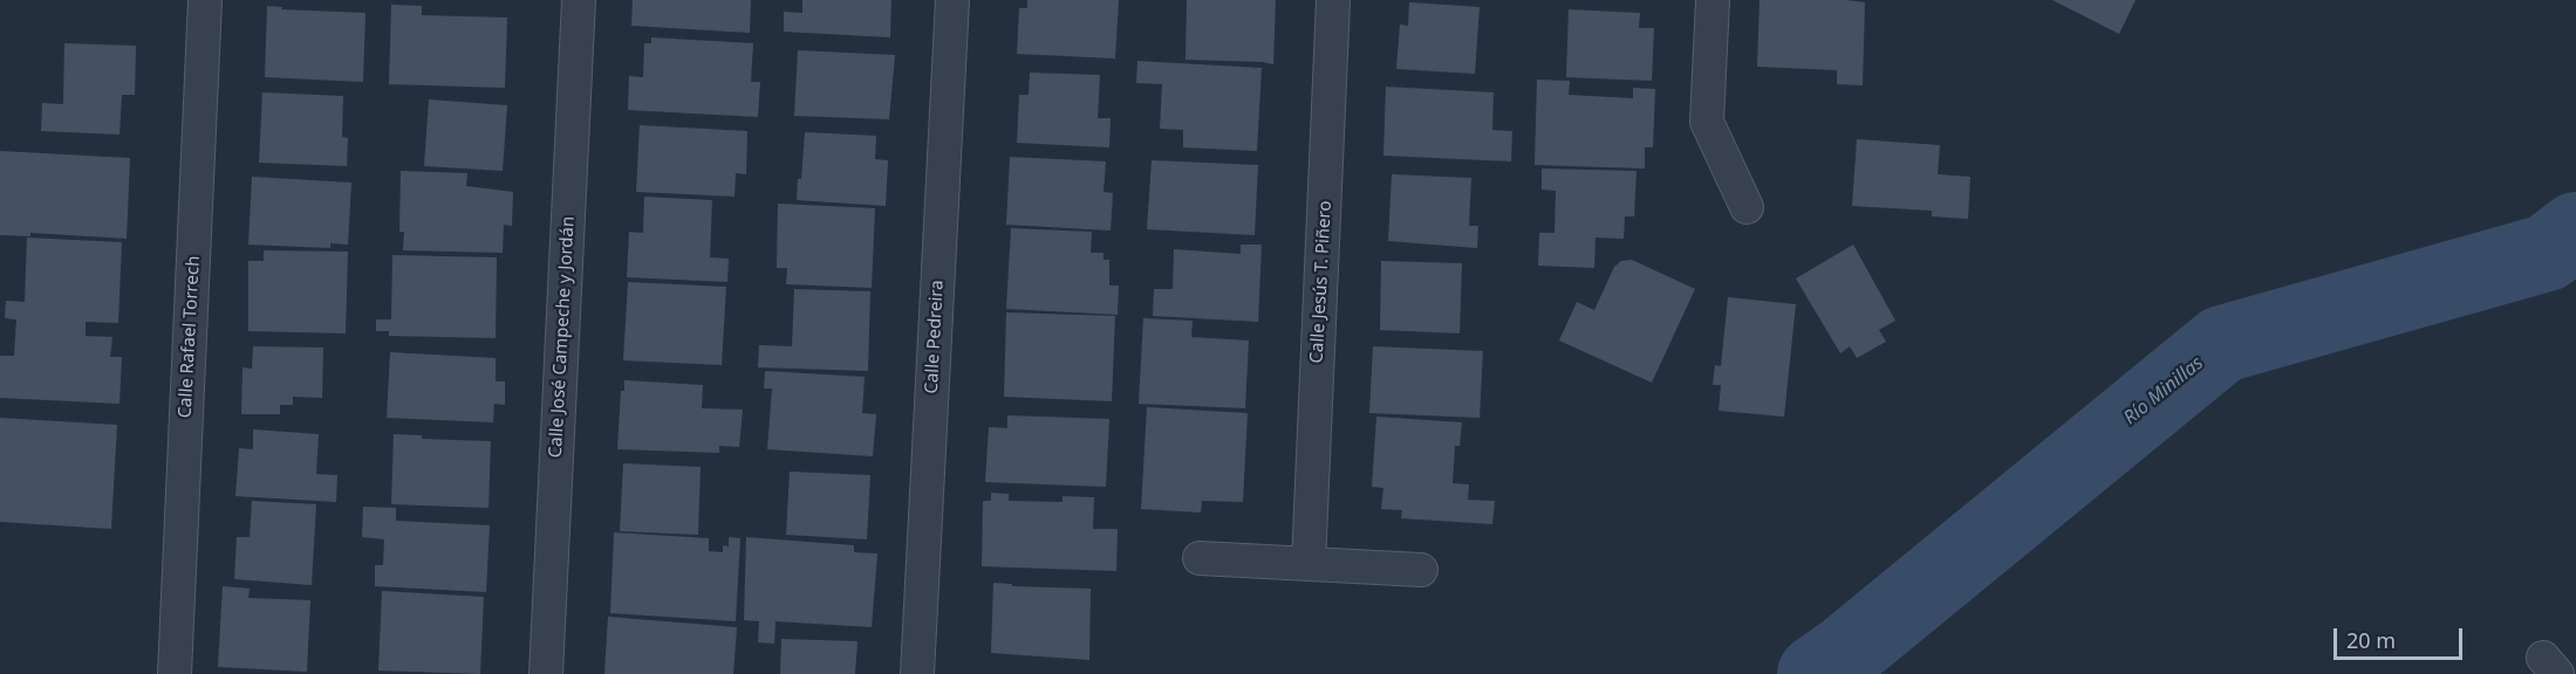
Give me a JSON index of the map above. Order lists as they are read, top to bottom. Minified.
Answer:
{"streets":{"street":["Calle Jesús T. Piñero","Calle Rafael Torrech","Calle José Campeche y Jordán","Calle Pedreira"]},"water":["Río Minillas"],"scale_bar":"20 m"}
